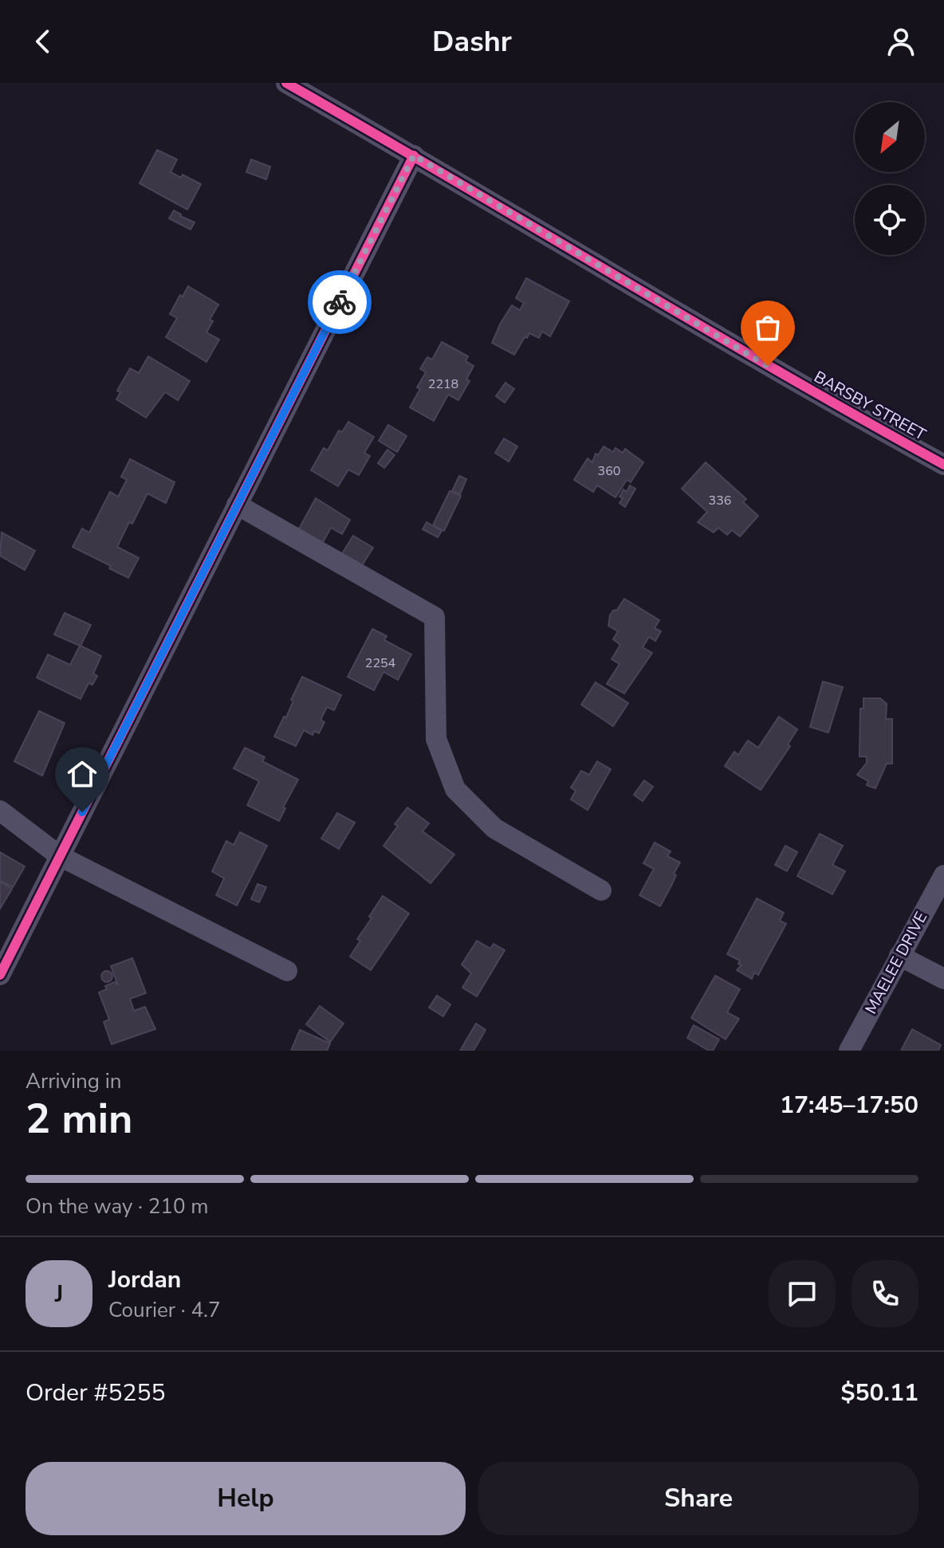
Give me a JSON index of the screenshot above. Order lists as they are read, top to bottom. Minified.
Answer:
{"streets":{"street":["BARSBY STREET","MAELEE DRIVE"]},"house_numbers":["2218","360","336","2254"],"north":"bottom left","page":{"header":"Dashr","heading":["2 min","Arriving in","17:45–17:50"],"panel":["Jordan","Courier · 4.7","Order #5255","$50.11"],"bar":"On the way · 210 m","round":"J","buttons":["Help","Share"]}}
